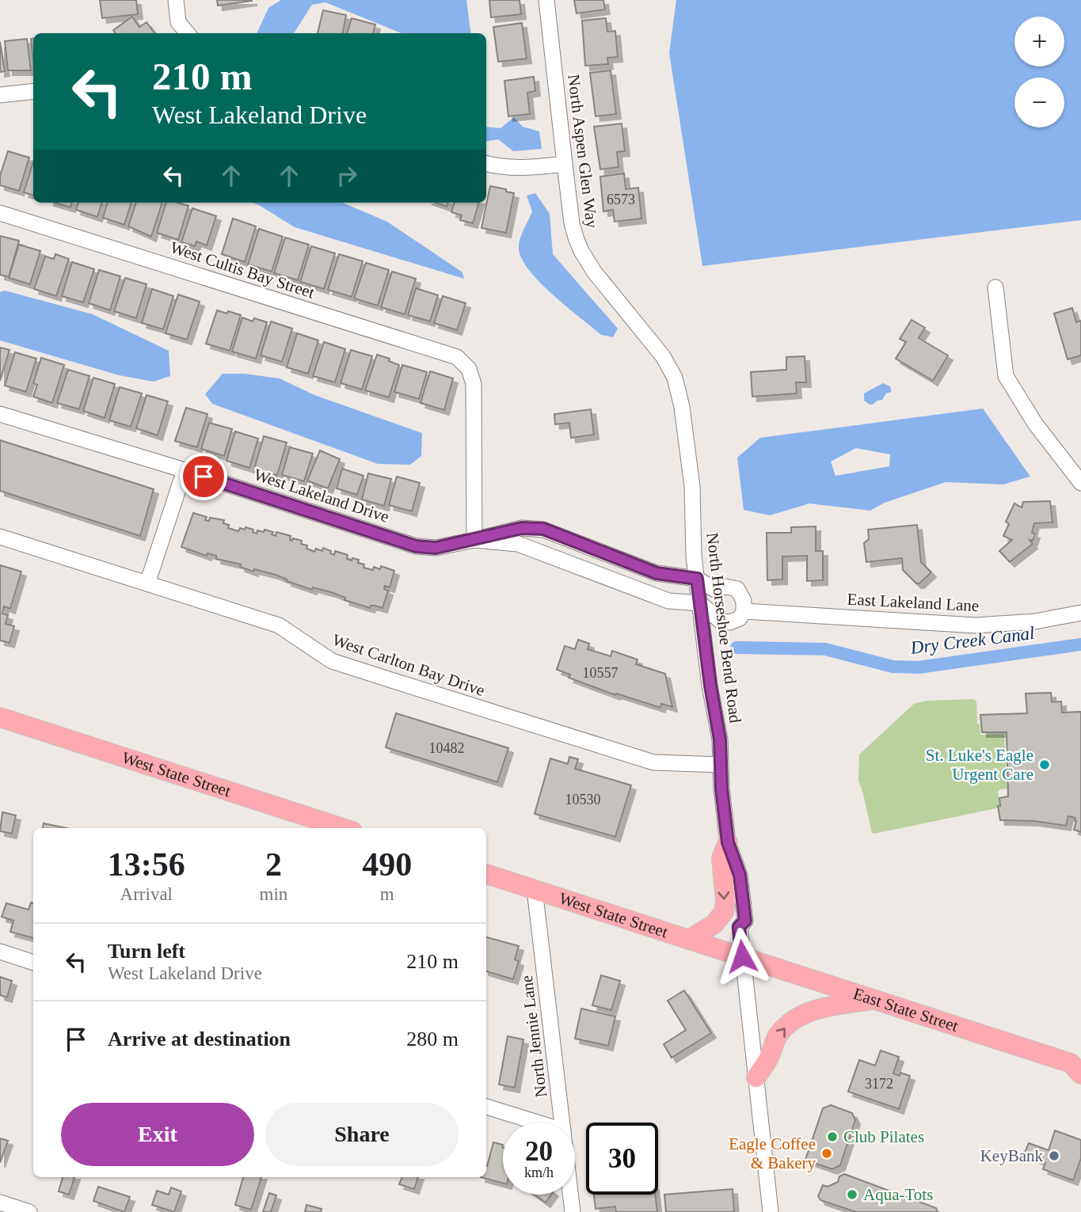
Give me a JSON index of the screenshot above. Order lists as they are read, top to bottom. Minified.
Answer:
{"streets":{"main road":["West State Street","East State Street"],"street":["North Aspen Glen Way","West Cultis Bay Street","West Lakeland Drive","East Lakeland Lane","North Horseshoe Bend Road","West Carlton Bay Drive","North Jennie Lane"]},"crossings":[["North Aspen Glen Way","North Horseshoe Bend Road"],["West Cultis Bay Street","West Lakeland Drive"],["West Lakeland Drive","East Lakeland Lane"],["West Lakeland Drive","North Horseshoe Bend Road"],["East Lakeland Lane","North Horseshoe Bend Road"],["North Horseshoe Bend Road","West Carlton Bay Drive"],["North Horseshoe Bend Road","West State Street"],["North Horseshoe Bend Road","East State Street"],["West State Street","East State Street"],["West State Street","North Jennie Lane"]],"water":["Dry Creek Canal"],"places":["St. Luke's Eagle Urgent Care","Club Pilates","Eagle Coffee & Bakery","KeyBank","Aqua-Tots"],"house_numbers":["6573","10557","10482","10530","3172"],"page":{"map_buttons":["+","−"],"turn":["210 m","West Lakeland Drive"],"eta":["13:56","Arrival","2","min","490","m"],"list":[{"name":"Turn left","note":"West Lakeland Drive","value":"210 m"},{"name":"Arrive at destination","value":"280 m"}],"buttons":["Exit","Share"],"speed":"20 km/h","limit":"30"}}
